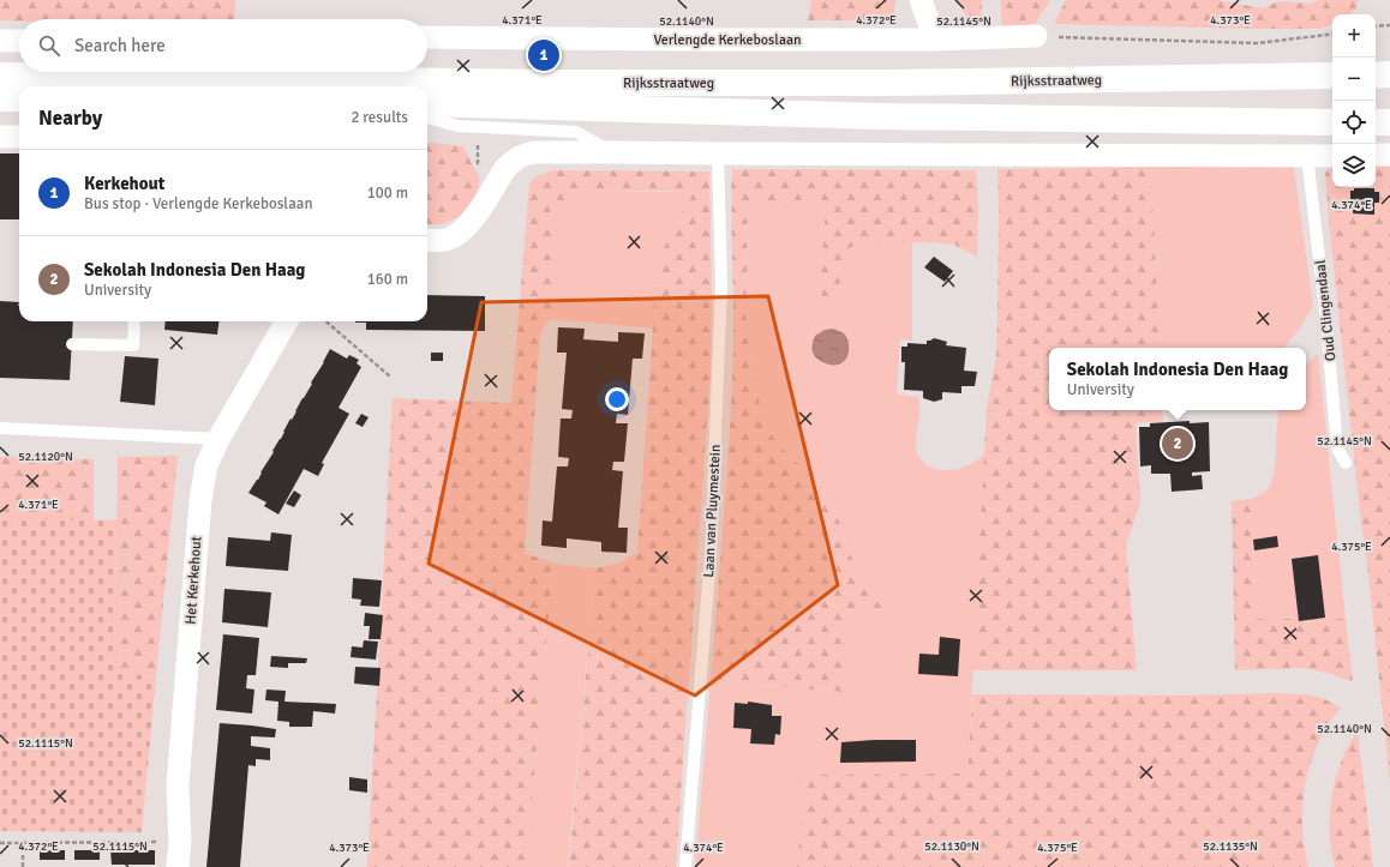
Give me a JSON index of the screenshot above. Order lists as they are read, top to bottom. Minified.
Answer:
{"streets":{"main road":["Rijksstraatweg"],"street":["Verlengde Kerkeboslaan","Het Kerkehout"],"lane":["Oud Clingendaal","Laan van Pluymestein"]},"page":{"map_buttons":["+","−"],"search":"Search here","pins":["1","2"],"heading":["Nearby","2 results"],"list":[{"mark":"1","name":"Kerkehout","note":"Bus stop · Verlengde Kerkeboslaan","value":"100 m"},{"mark":"2","name":"Sekolah Indonesia Den Haag","note":"University","value":"160 m"}],"popup":["Sekolah Indonesia Den Haag","University"]},"coordinates":["4.371°E","4.372°E","4.373°E","52.1140°N","52.1145°N","4.374°E","52.1120°N","4.375°E","52.1115°N","52.1130°N","52.1135°N"]}
